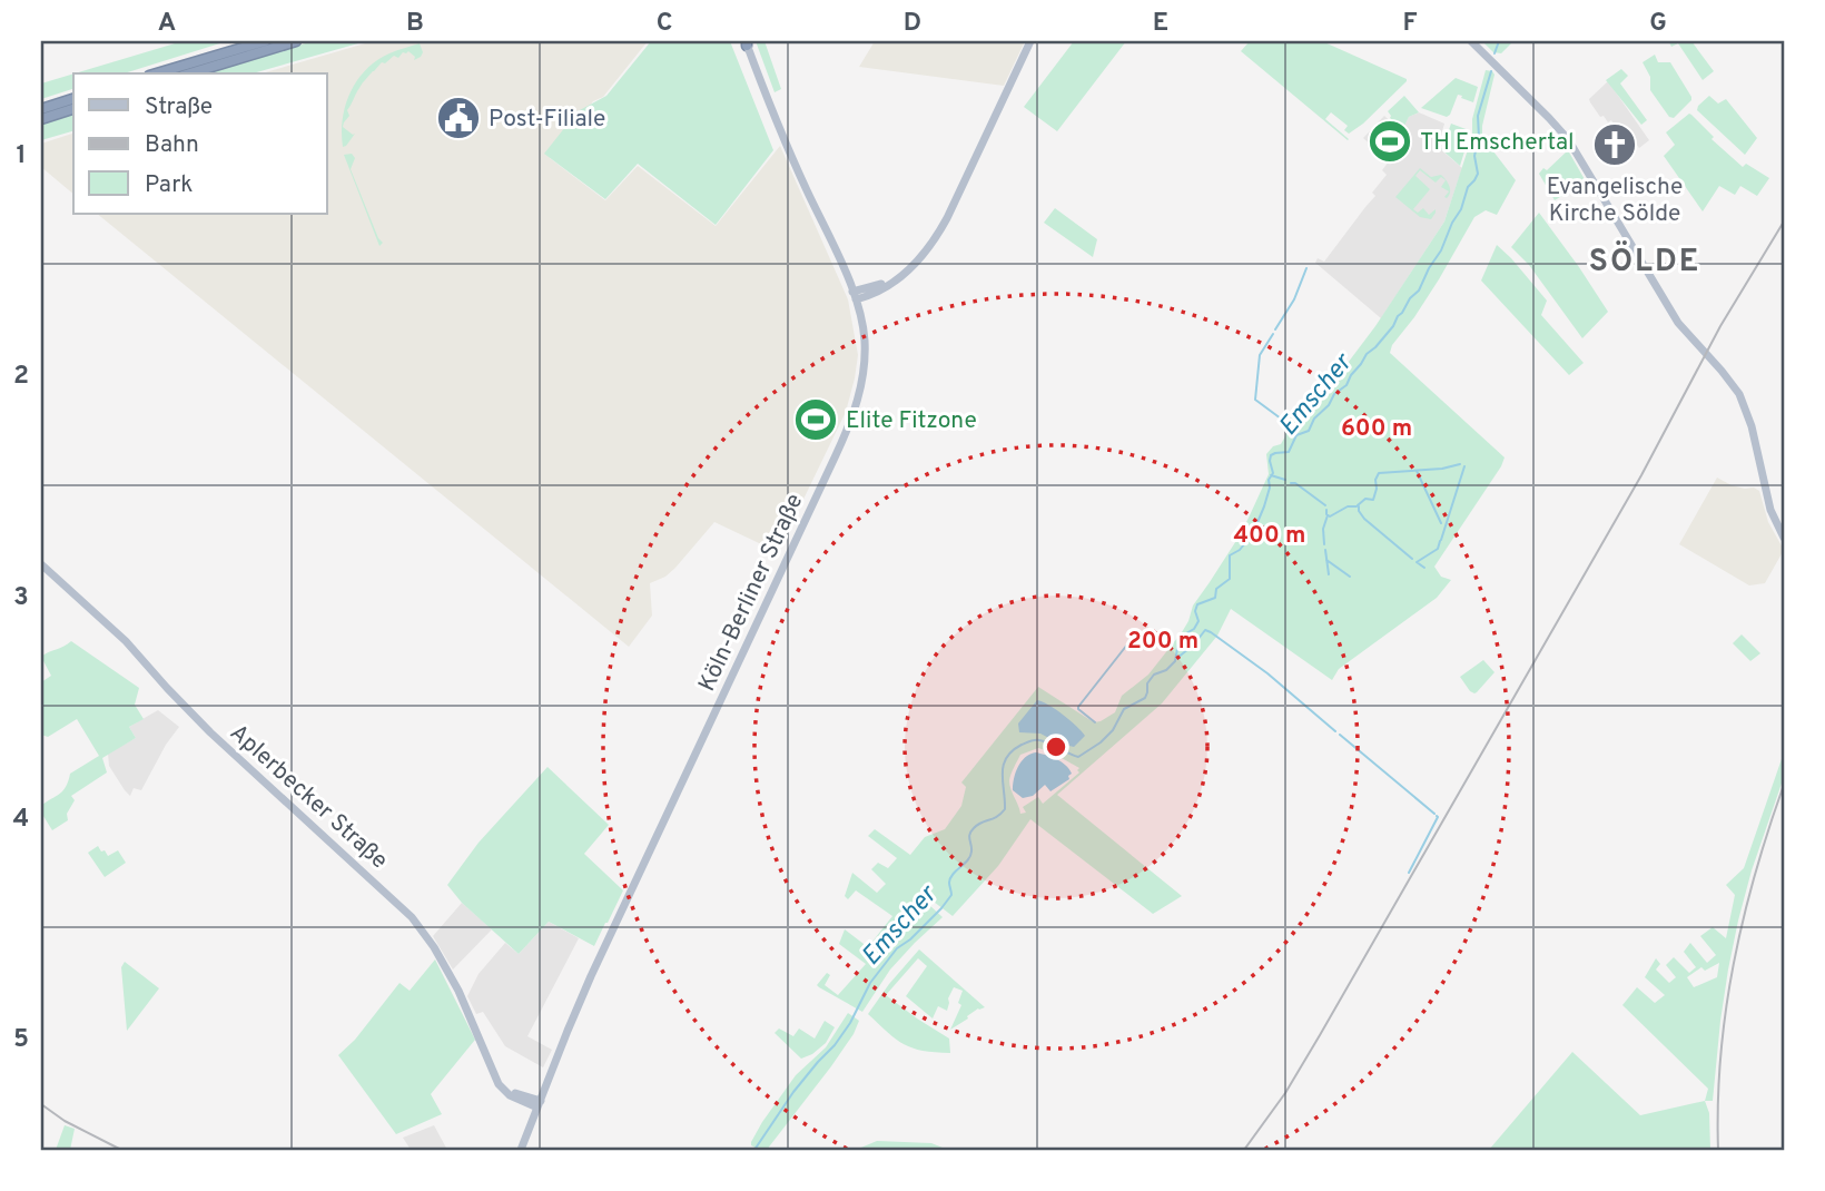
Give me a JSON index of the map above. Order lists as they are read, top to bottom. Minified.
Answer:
{"streets":{"main road":["Köln-Berliner Straße","Aplerbecker Straße"]},"crossings":[["Köln-Berliner Straße","Aplerbecker Straße"]],"districts":["SÖLDE"],"water":["Emscher"],"places":{"public building":["Post-Filiale"],"sports":["TH Emschertal","Elite Fitzone"],"church":["Evangelische Kirche Sölde"]},"legend":["Straße","Bahn","Park"],"grid":{"columns":["A","B","C","D","E","F","G"],"rows":["1","2","3","4","5"]},"rings":["600 m","400 m","200 m"]}
